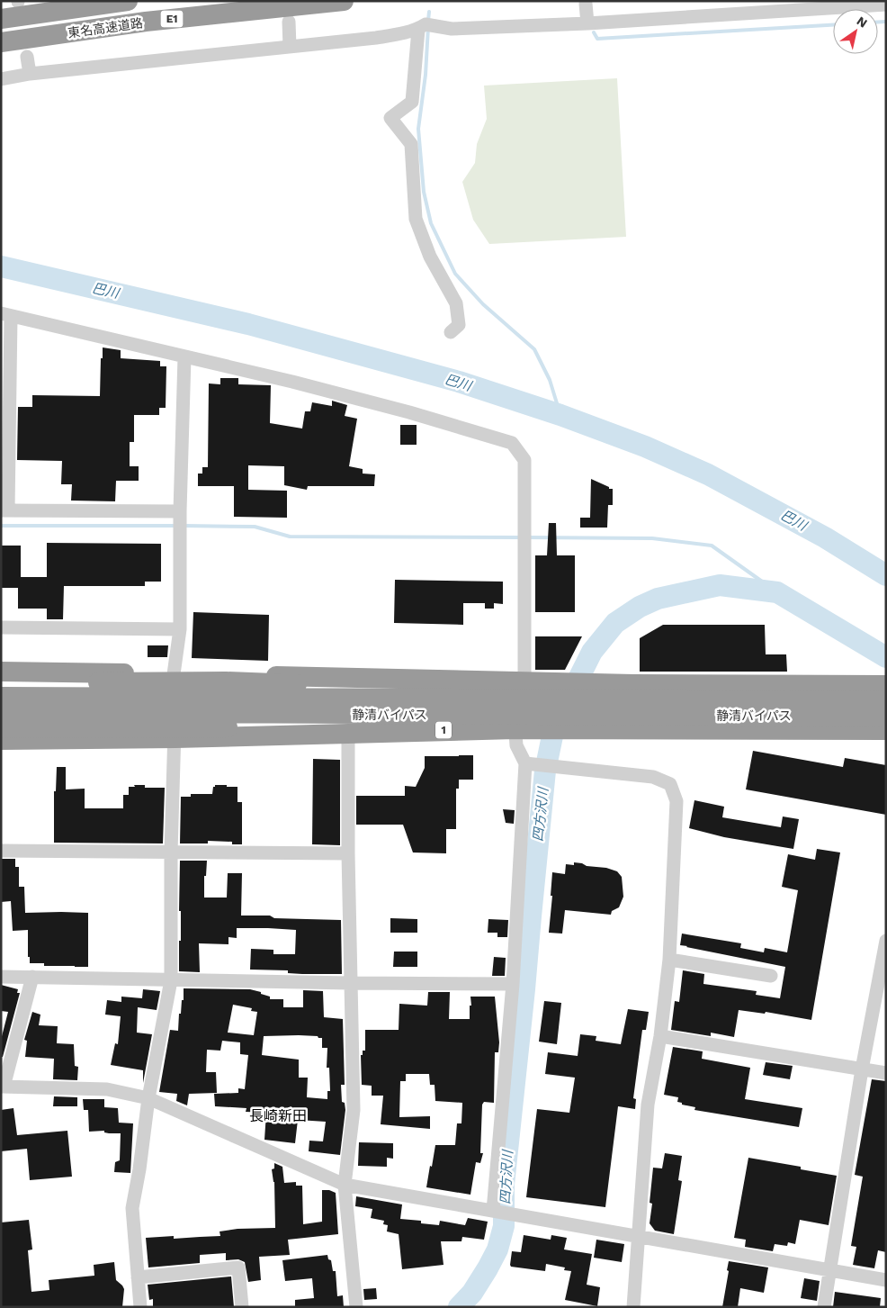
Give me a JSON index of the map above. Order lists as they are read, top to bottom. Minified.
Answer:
{"streets":{"highway":["E1","東名高速道路","静清バイパス","1"]},"crossings":[["静清バイパス","1"]],"districts":["長崎新田"],"water":["巴川","四方沢川"],"north":"top right"}
